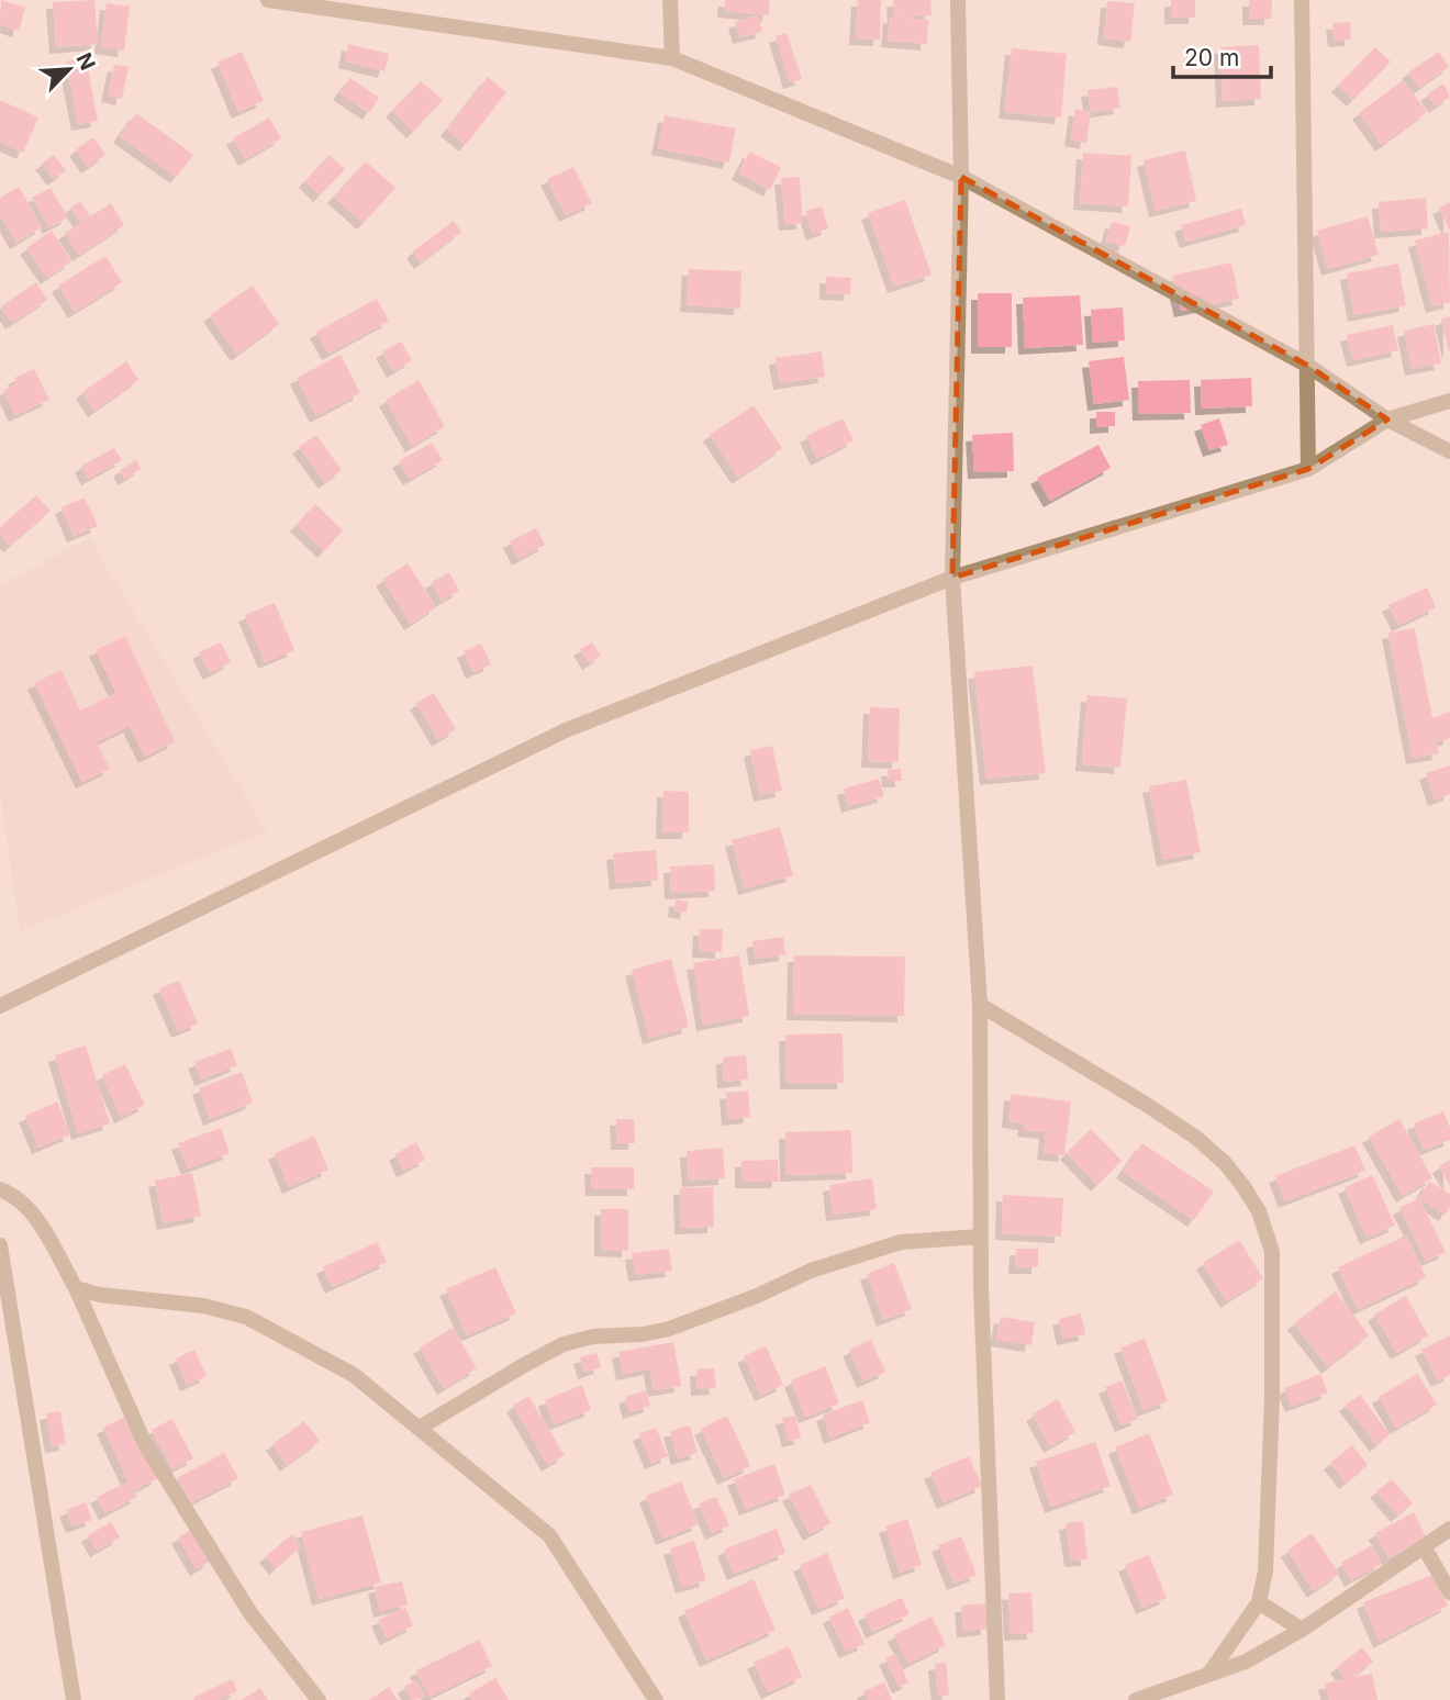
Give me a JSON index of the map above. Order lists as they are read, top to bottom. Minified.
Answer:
{"scale_bar":"20 m","north":"top right"}
